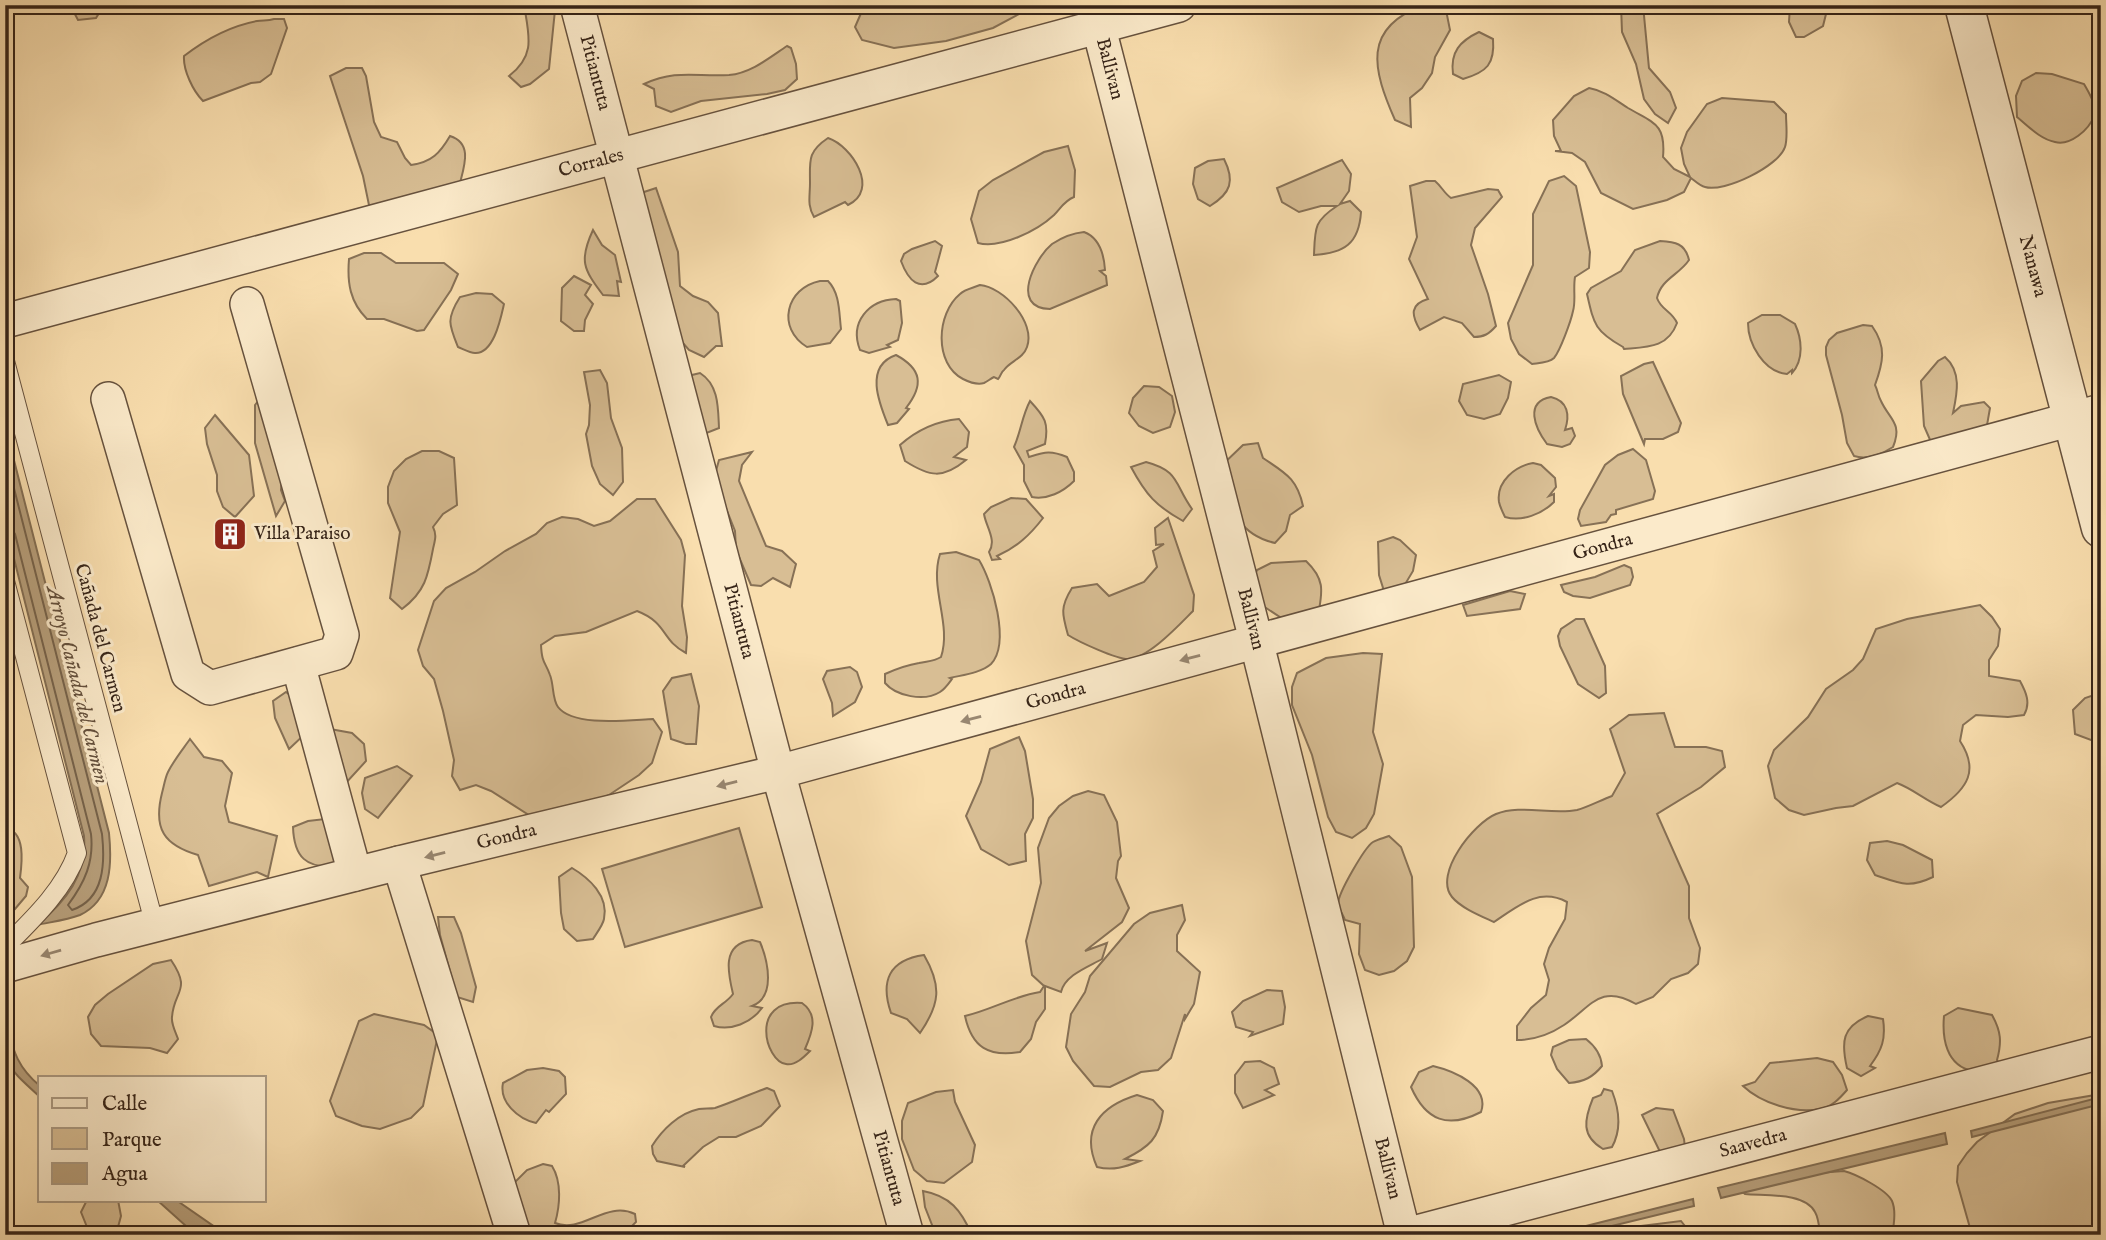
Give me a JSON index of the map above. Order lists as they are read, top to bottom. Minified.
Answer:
{"streets":{"street":["Ballivan","Pitiantuta","Corrales","Nanawa","Gondra","Saavedra"],"lane":["Cañada del Carmen"]},"crossings":[["Ballivan","Corrales"],["Ballivan","Gondra"],["Ballivan","Saavedra"],["Pitiantuta","Corrales"],["Pitiantuta","Gondra"],["Nanawa","Gondra"],["Gondra","Cañada del Carmen"]],"one_way":["Gondra"],"water":["Arroyo Cañada del Carmen"],"places":{"building":["Villa Paraiso"]},"legend":["Calle","Parque","Agua"]}
